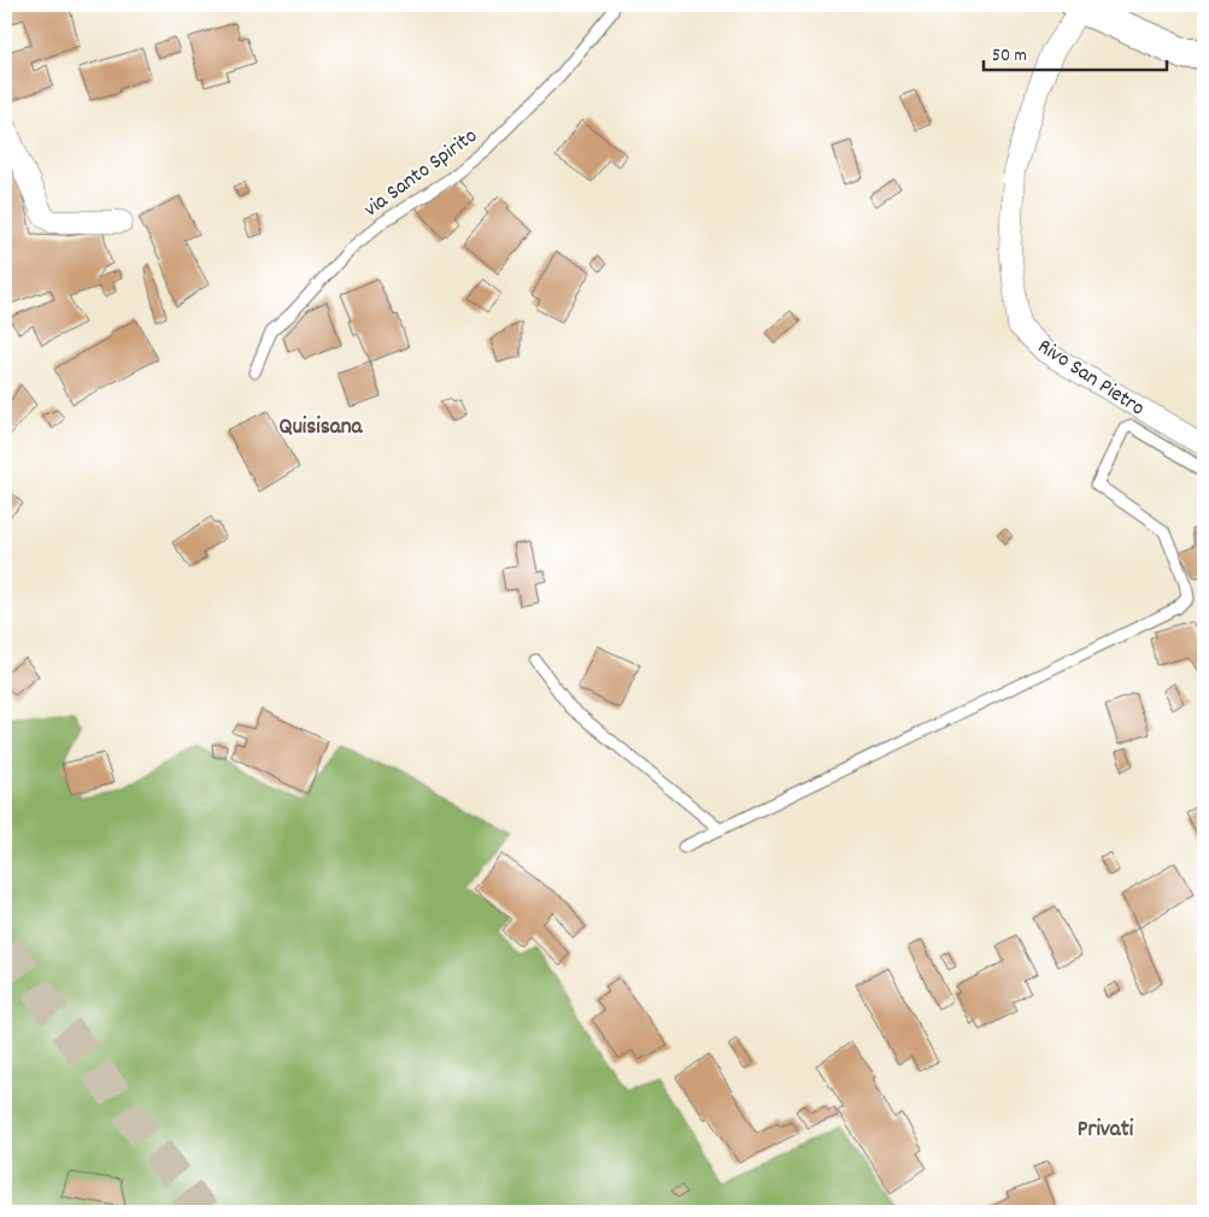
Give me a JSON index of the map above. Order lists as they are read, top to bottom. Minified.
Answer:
{"streets":{"street":["Rivo San Pietro"],"lane":["via Santo Spirito"]},"districts":["Quisisana","Privati"],"scale_bar":"50 m"}
